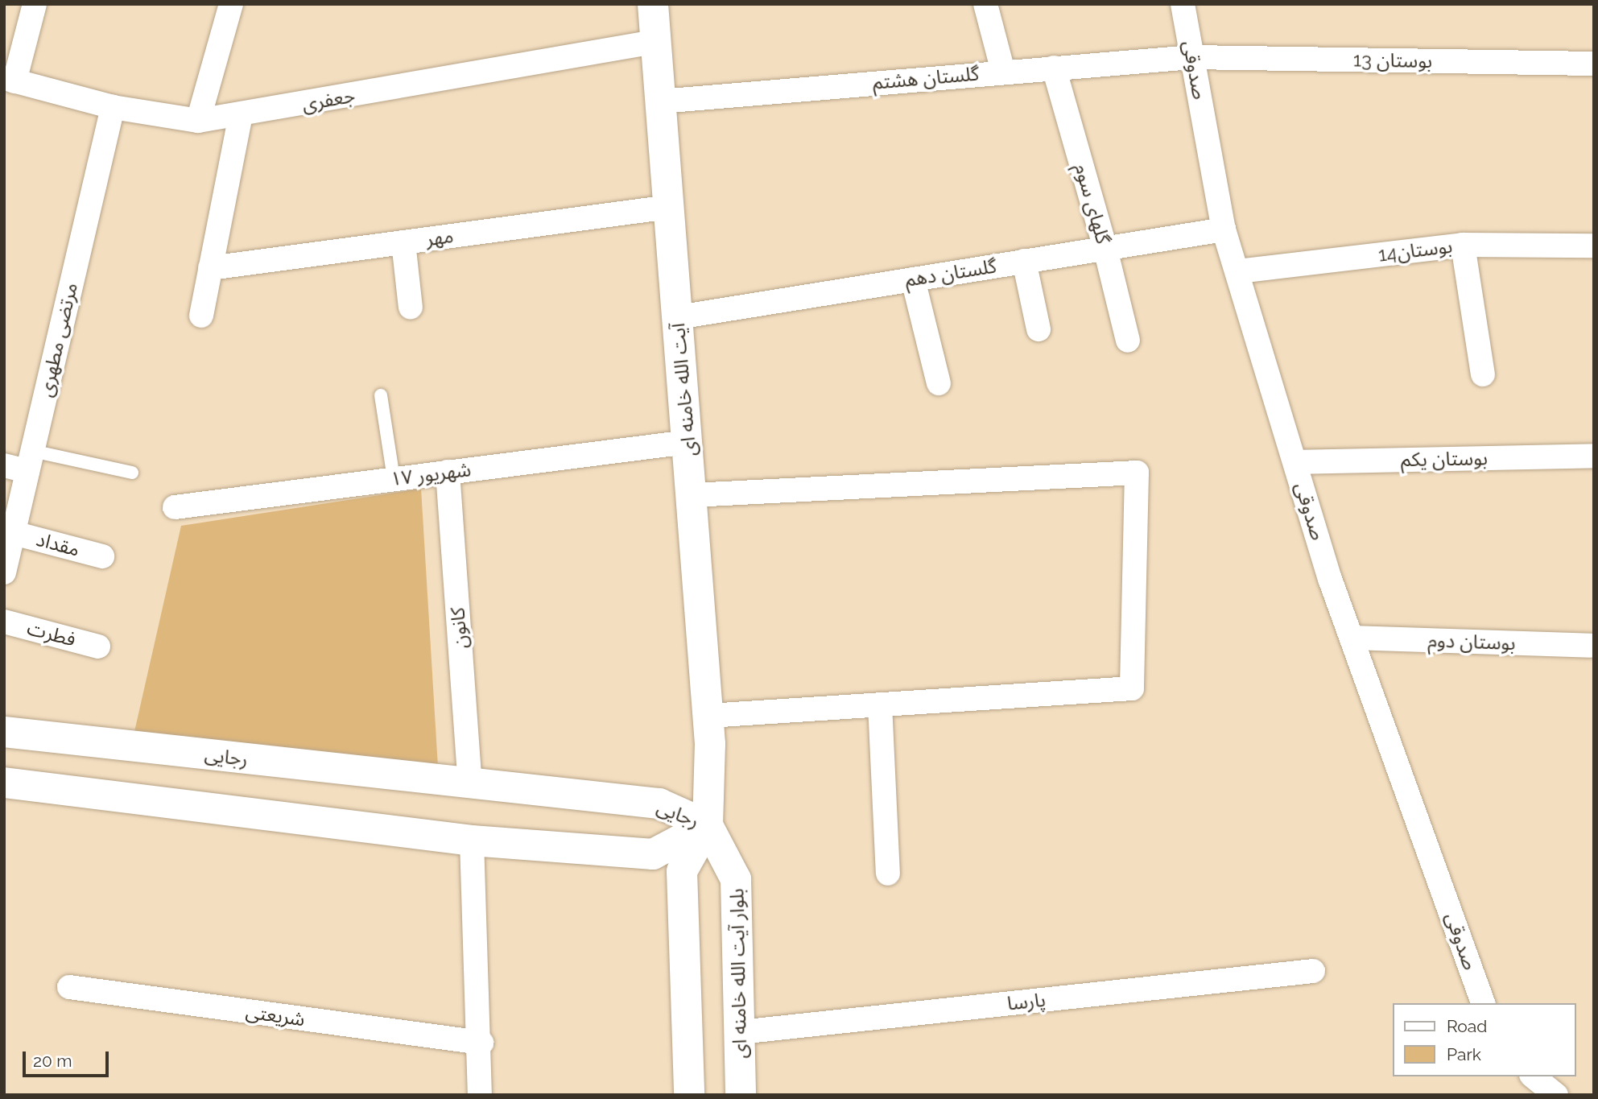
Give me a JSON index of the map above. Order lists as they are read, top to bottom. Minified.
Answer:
{"streets":{"street":["بوستان 13","صدوقی","گلستان هشتم","جعفری","گلهای سوم","مهر","بوستان14","گلستان دهم","مرتضی مطهری","آیت الله خامنه ای","بوستان یکم","۱۷ شهریور","مقداد","کانون","فطرت","بوستان دوم","رجایی","بلوار آیت الله خامنه ای","پارسا","شریعتی"]},"crossings":[["بوستان 13","صدوقی"],["بوستان 13","گلستان هشتم"],["صدوقی","گلستان هشتم"],["صدوقی","بوستان14"],["صدوقی","گلستان دهم"],["صدوقی","بوستان یکم"],["صدوقی","بوستان دوم"],["گلستان هشتم","گلهای سوم"],["گلستان هشتم","آیت الله خامنه ای"],["جعفری","مرتضی مطهری"],["جعفری","آیت الله خامنه ای"],["گلهای سوم","گلستان دهم"],["مهر","آیت الله خامنه ای"],["گلستان دهم","آیت الله خامنه ای"],["مرتضی مطهری","مقداد"],["آیت الله خامنه ای","۱۷ شهریور"],["آیت الله خامنه ای","بلوار آیت الله خامنه ای"],["۱۷ شهریور","کانون"],["کانون","رجایی"],["رجایی","بلوار آیت الله خامنه ای"],["بلوار آیت الله خامنه ای","پارسا"]],"legend":["Road","Park"],"scale_bar":"20 m"}
